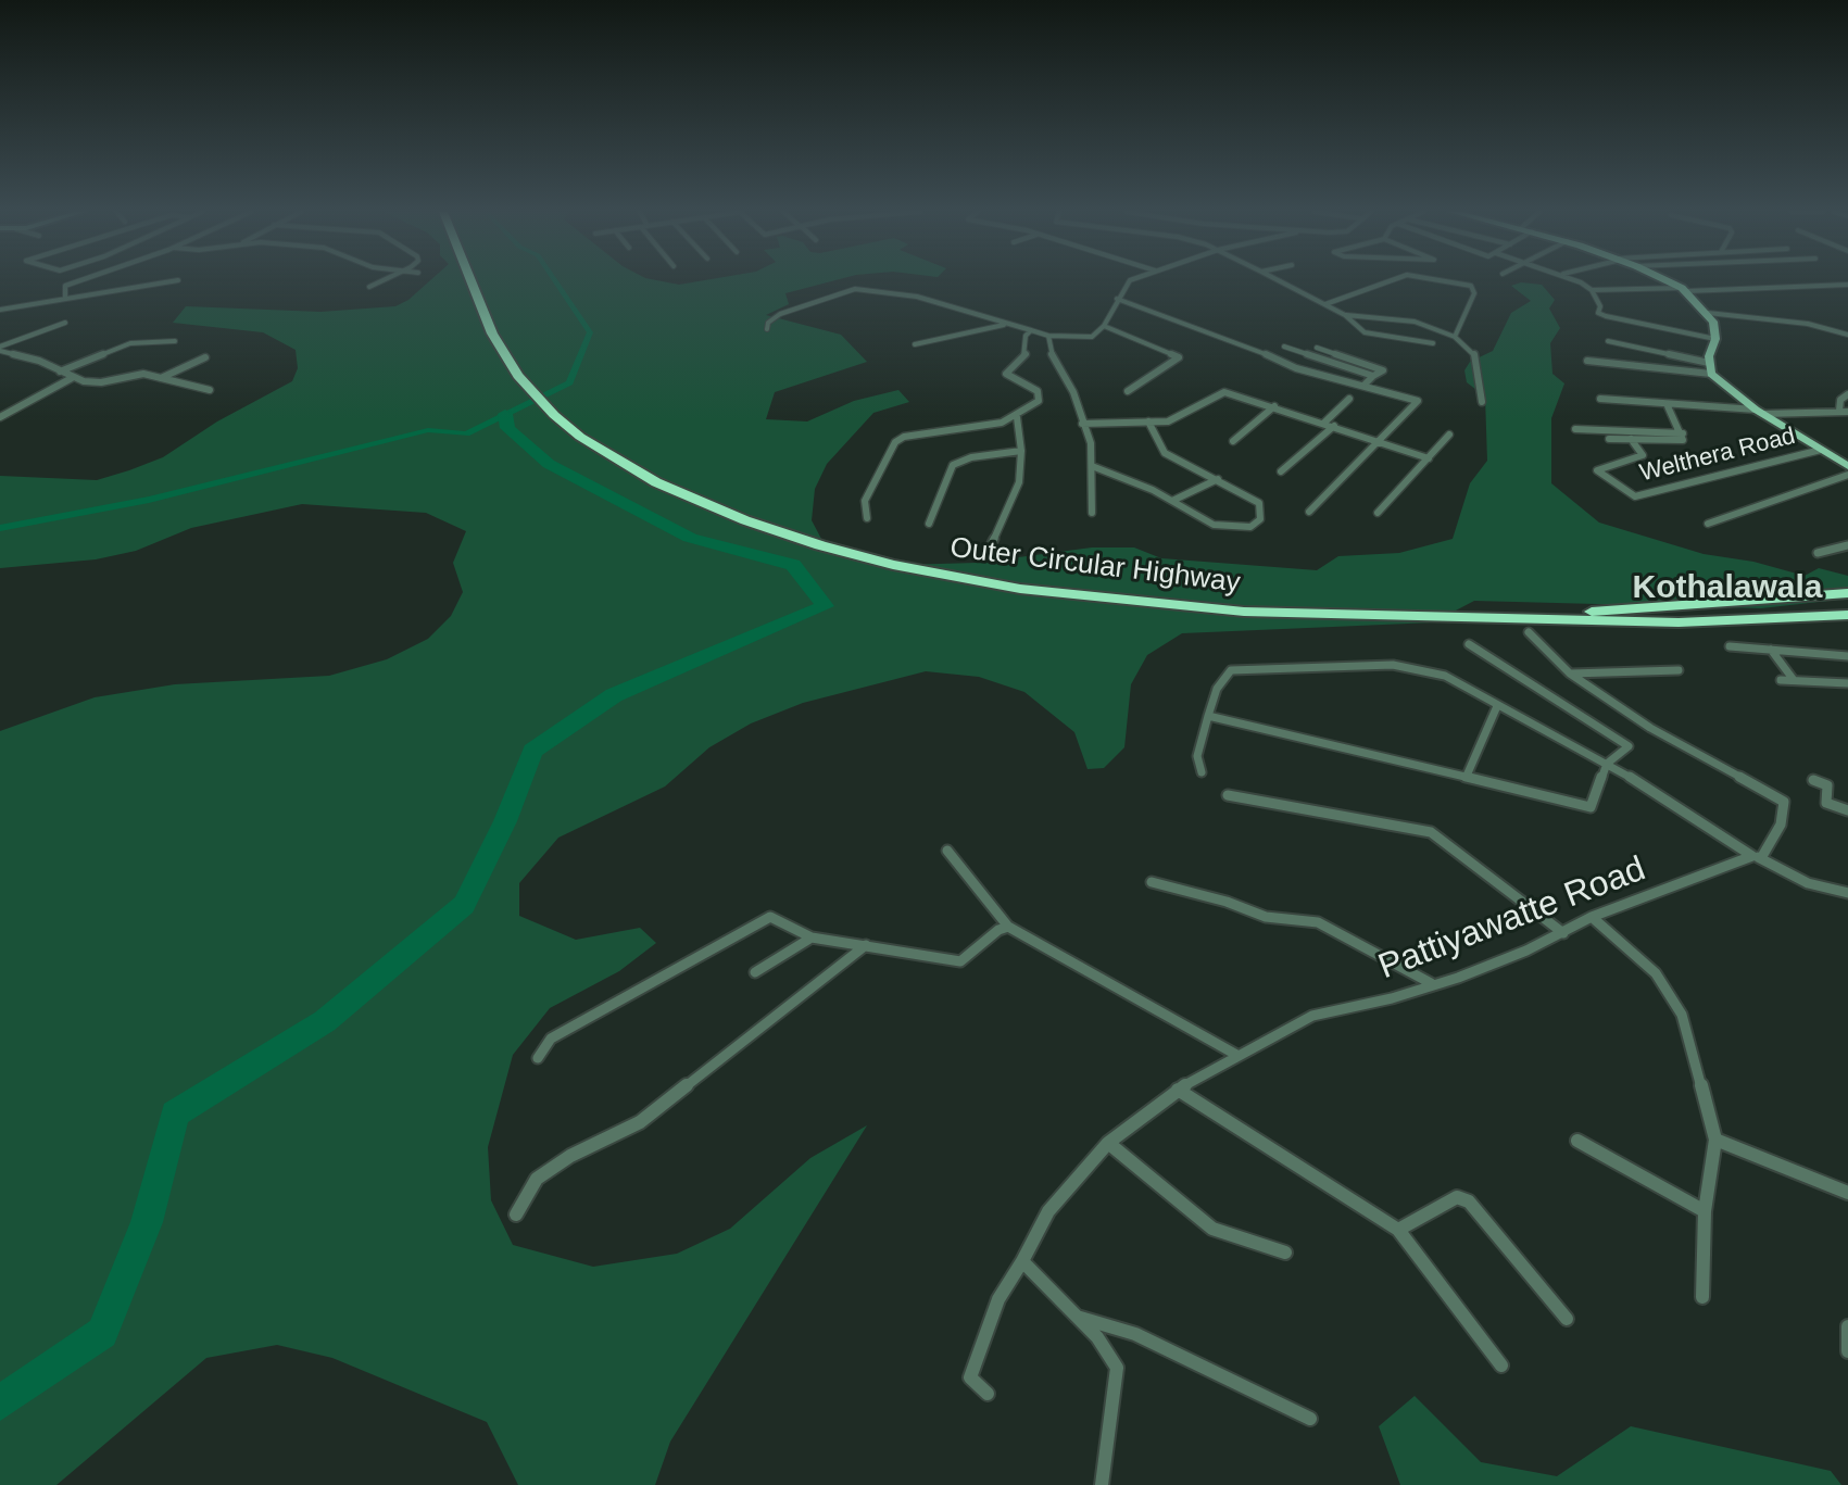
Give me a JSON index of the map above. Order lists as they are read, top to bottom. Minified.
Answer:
{"streets":{"highway":["Outer Circular Highway"],"street":["Welthera Road","Pattiyawatte Road"]},"districts":["Kothalawala"]}
